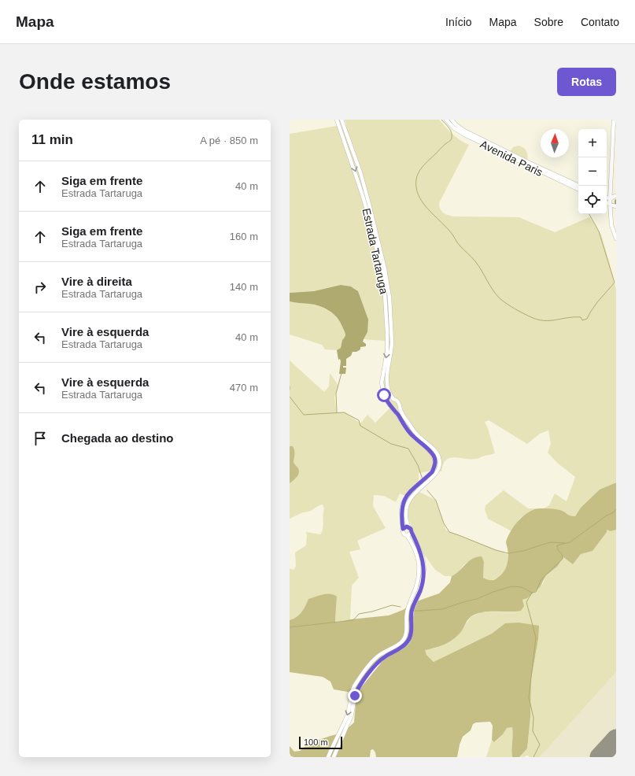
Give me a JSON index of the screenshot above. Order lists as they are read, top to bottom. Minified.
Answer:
{"streets":{"street":["Avenida Paris","Estrada Tartaruga"]},"scale_bar":"100 m","north":"top","page":{"header":"Mapa","nav":["Início","Mapa","Sobre","Contato"],"buttons":"Rotas","title":"Onde estamos","heading":["11 min","A pé · 850 m"],"map_buttons":["+","−"],"list":[["Siga em frente","Estrada Tartaruga","40 m"],["Siga em frente","Estrada Tartaruga","160 m"],["Vire à direita","Estrada Tartaruga","140 m"],["Vire à esquerda","Estrada Tartaruga","40 m"],["Vire à esquerda","Estrada Tartaruga","470 m"],"Chegada ao destino"],"scale":"100 m"}}
